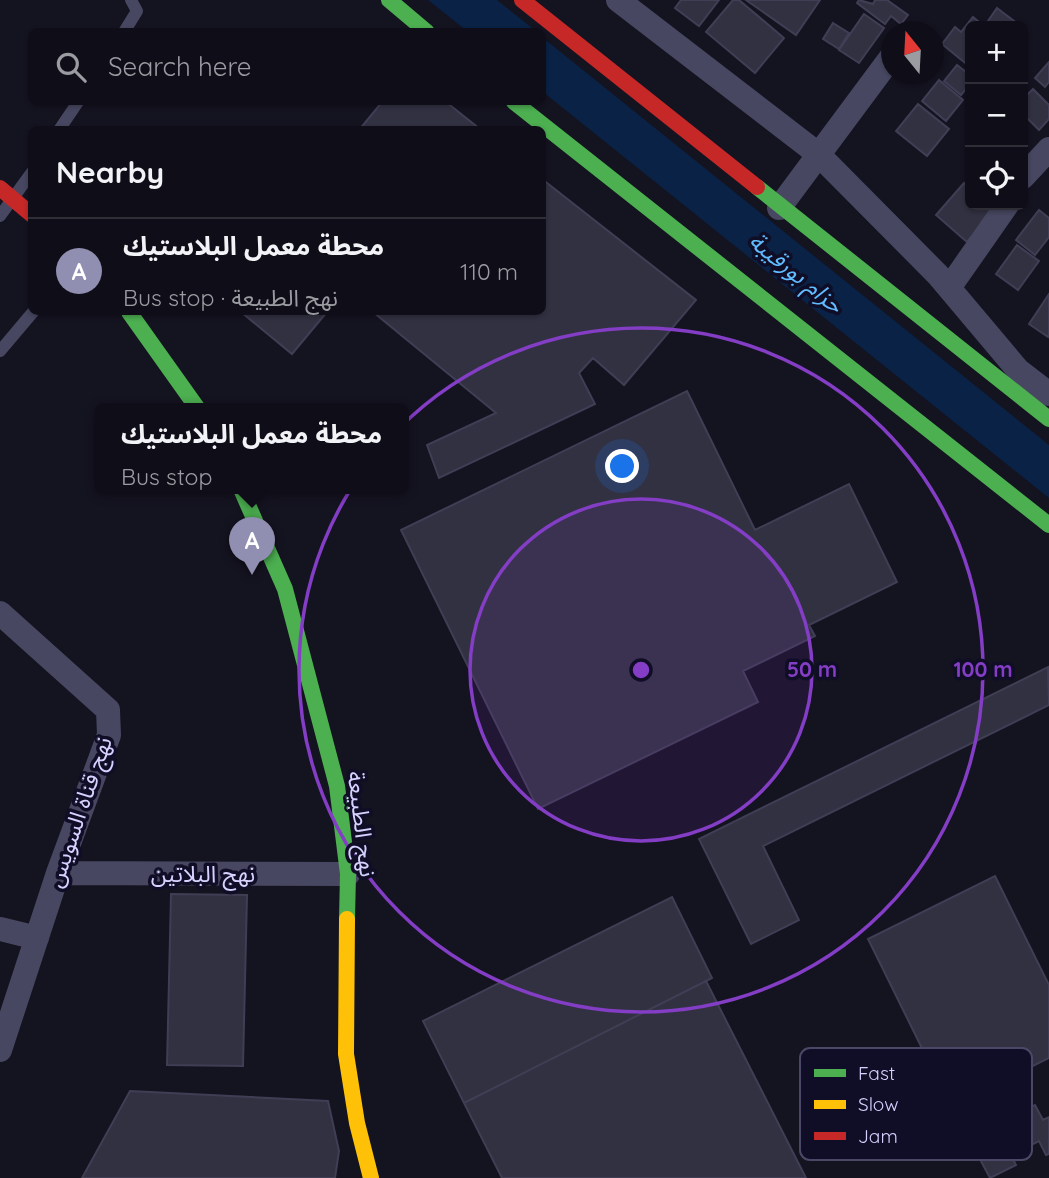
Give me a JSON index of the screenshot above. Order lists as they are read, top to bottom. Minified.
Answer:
{"streets":{"main road":["نهج الطبيعة"],"street":["نهج قناة السويس","نهج البلاتين"]},"crossings":[["نهج قناة السويس","نهج البلاتين"],["نهج الطبيعة","نهج البلاتين"]],"water":["حزام بورقيبة"],"legend":["Fast","Slow","Jam"],"north":"top","page":{"map_buttons":["+","−"],"search":"Search here","heading":"Nearby","list":[{"mark":"A","name":"محطة معمل البلاستيك","note":"Bus stop · نهج الطبيعة","value":"110 m"}],"popup":["محطة معمل البلاستيك","Bus stop"],"pins":"A"},"rings":["50 m","100 m"]}
